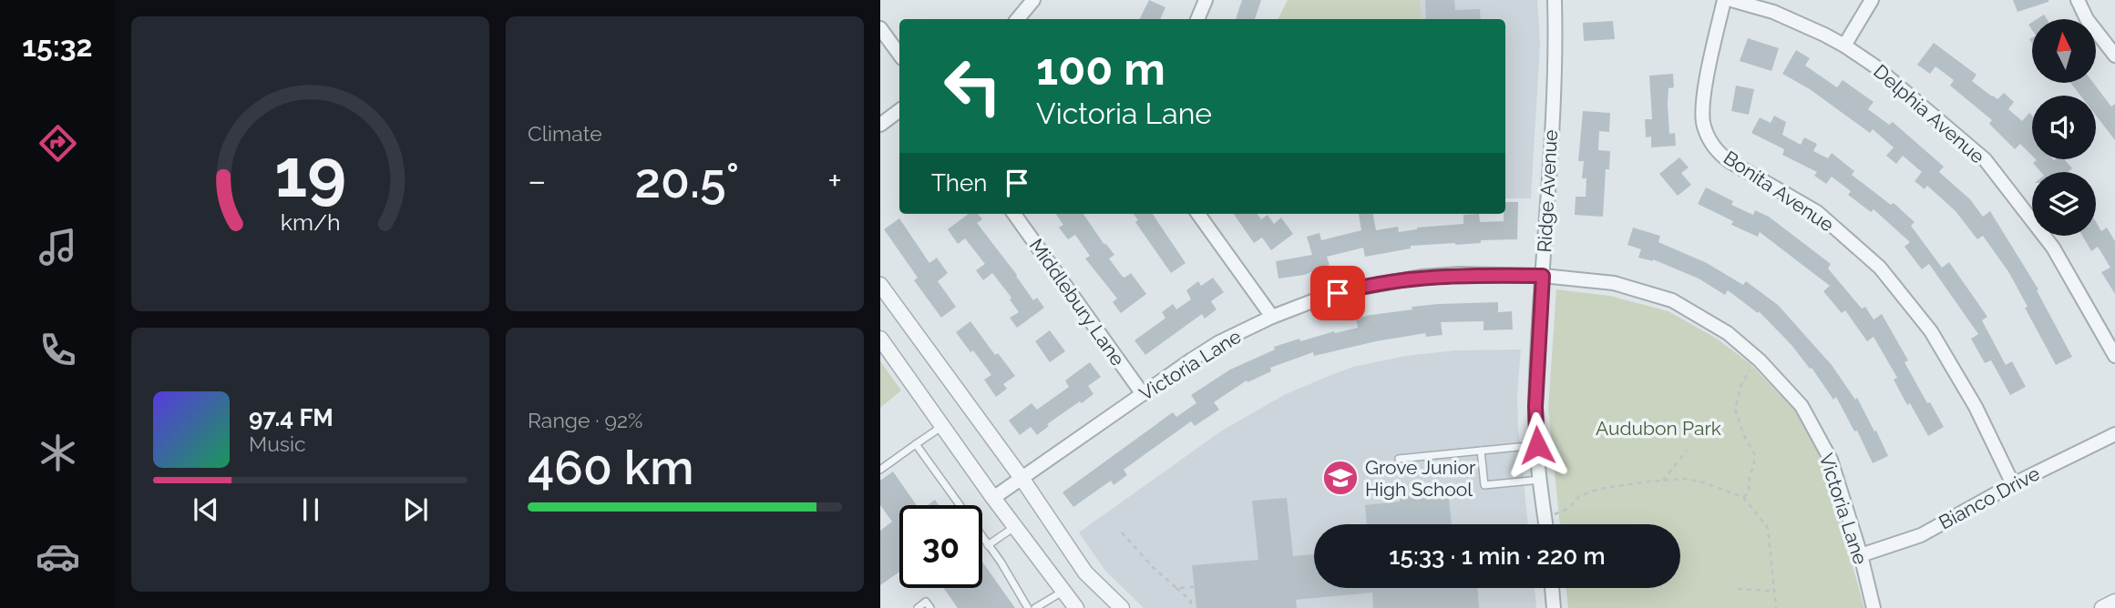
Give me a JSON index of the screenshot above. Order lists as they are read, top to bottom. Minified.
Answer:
{"streets":{"street":["Delphia Avenue","Ridge Avenue","Bonita Avenue","Middlebury Lane","Victoria Lane","Bianco Drive"]},"crossings":[["Ridge Avenue","Victoria Lane"],["Bonita Avenue","Bianco Drive"],["Middlebury Lane","Victoria Lane"],["Victoria Lane","Bianco Drive"]],"parks":["Audubon Park"],"places":{"school or university":["Grove Junior High School"]},"north":"top","page":{"tabs":"15:32","tile":["Climate",["Range · 92%","460 km"]],"turn":["100 m","Victoria Lane"],"then":"Then","heat":["−","20.5°","+"],"song":["97.4 FM","Music"],"limit":"30","trip":"15:33 · 1 min · 220 m","gauge":["19","km/h"]}}
